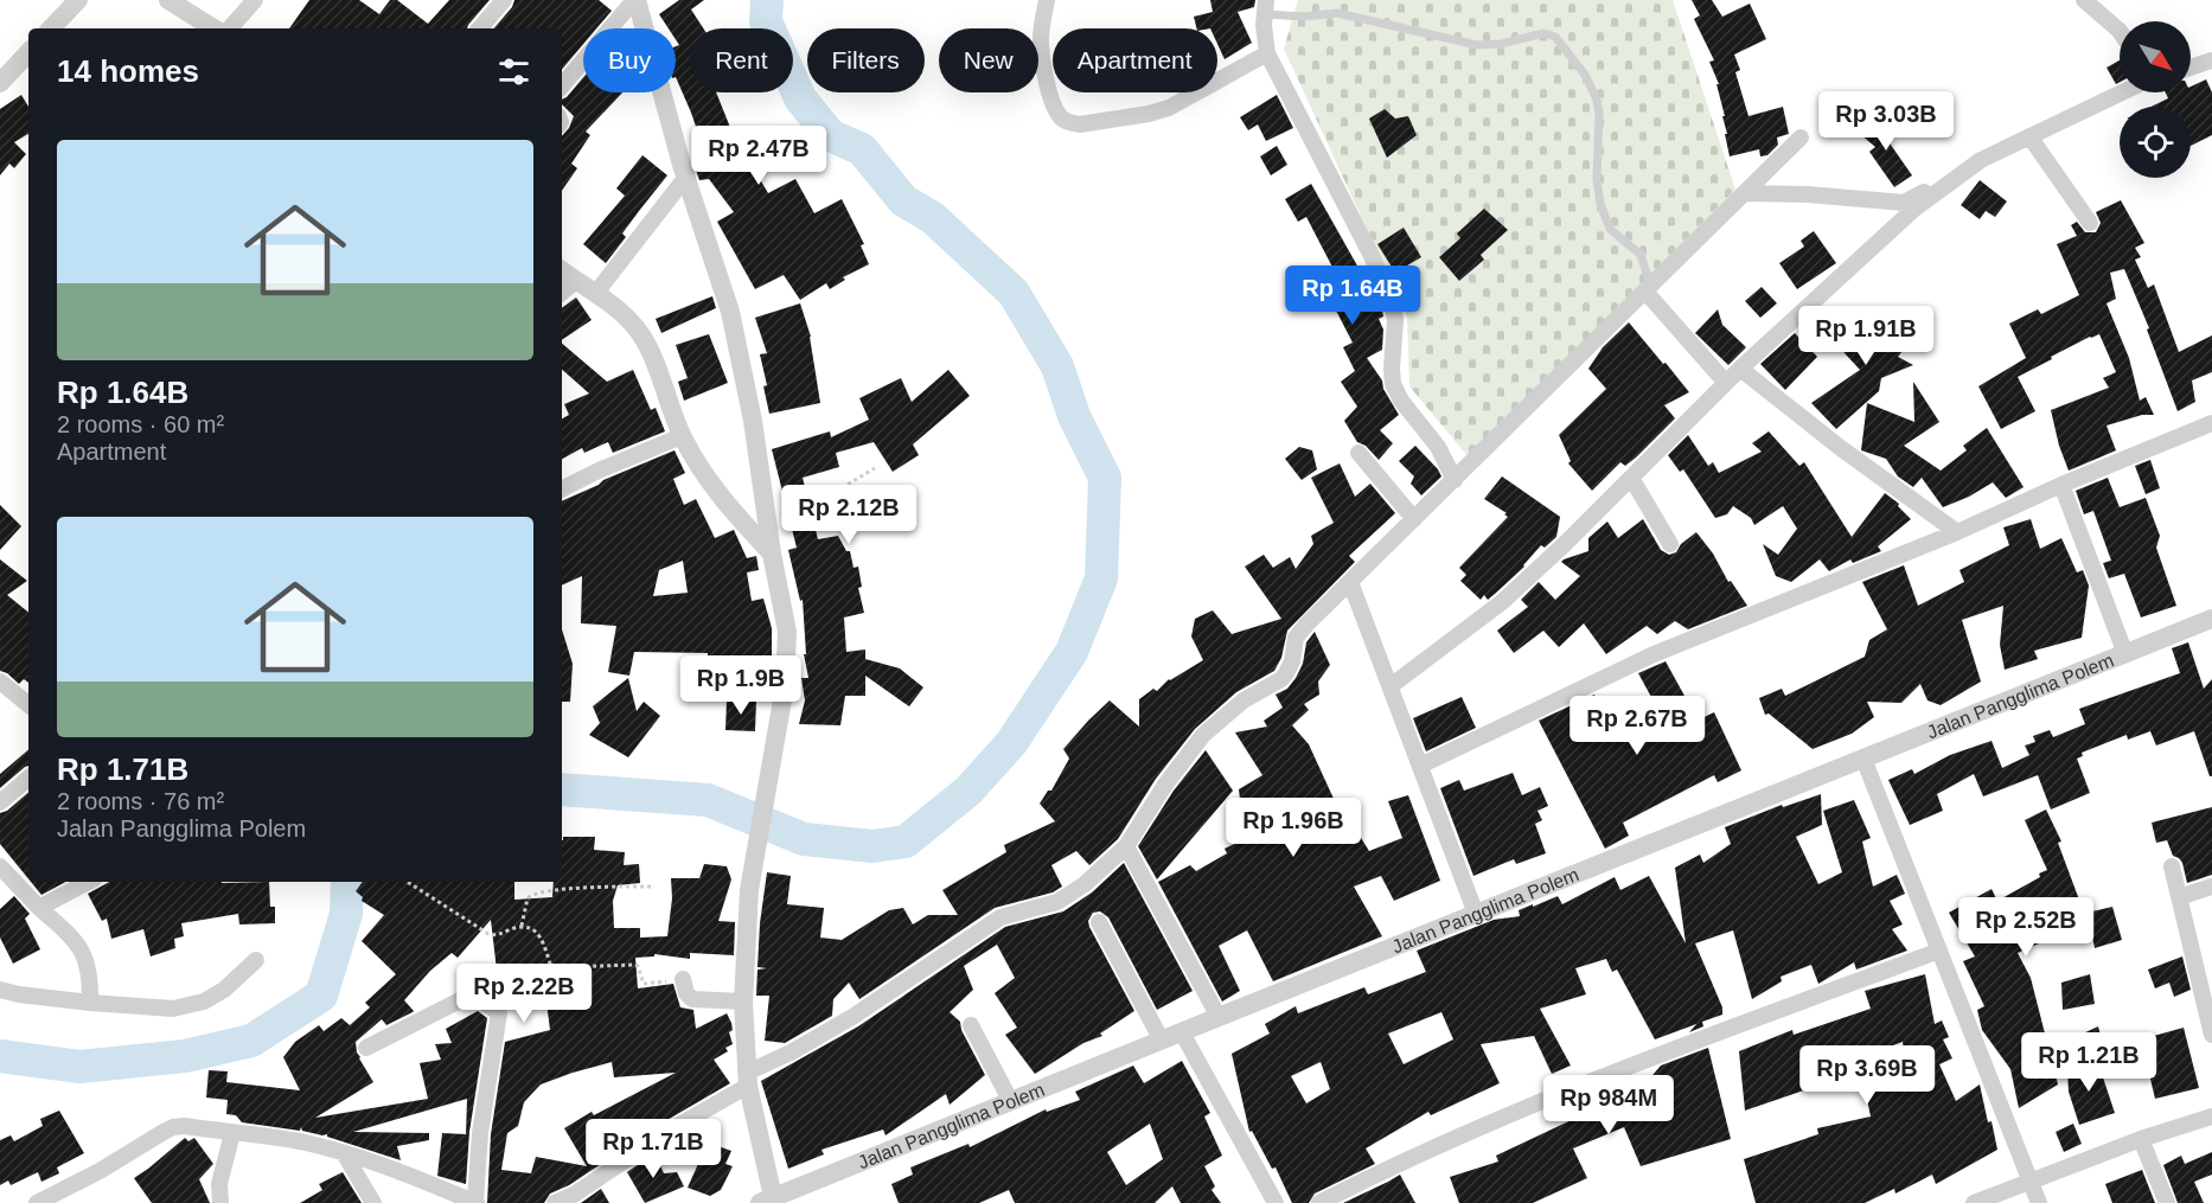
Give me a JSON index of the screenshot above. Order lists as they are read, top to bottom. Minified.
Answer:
{"streets":{"street":["Jalan Pangglima Polem"]},"north":"bottom right","page":{"chip":["Buy","Rent","Filters","New","Apartment"],"heading":"14 homes","price":["Rp 3.03B","Rp 2.47B","Rp 1.64B","Rp 1.91B","Rp 2.12B","Rp 1.9B","Rp 2.67B","Rp 1.96B","Rp 2.52B","Rp 2.22B","Rp 1.21B","Rp 3.69B","Rp 984M","Rp 1.71B"],"list":[{"name":"Rp 1.64B","note":"2 rooms · 60 m² · Apartment"},{"name":"Rp 1.71B","note":"2 rooms · 76 m² · Jalan Pangglima Polem"}]}}
